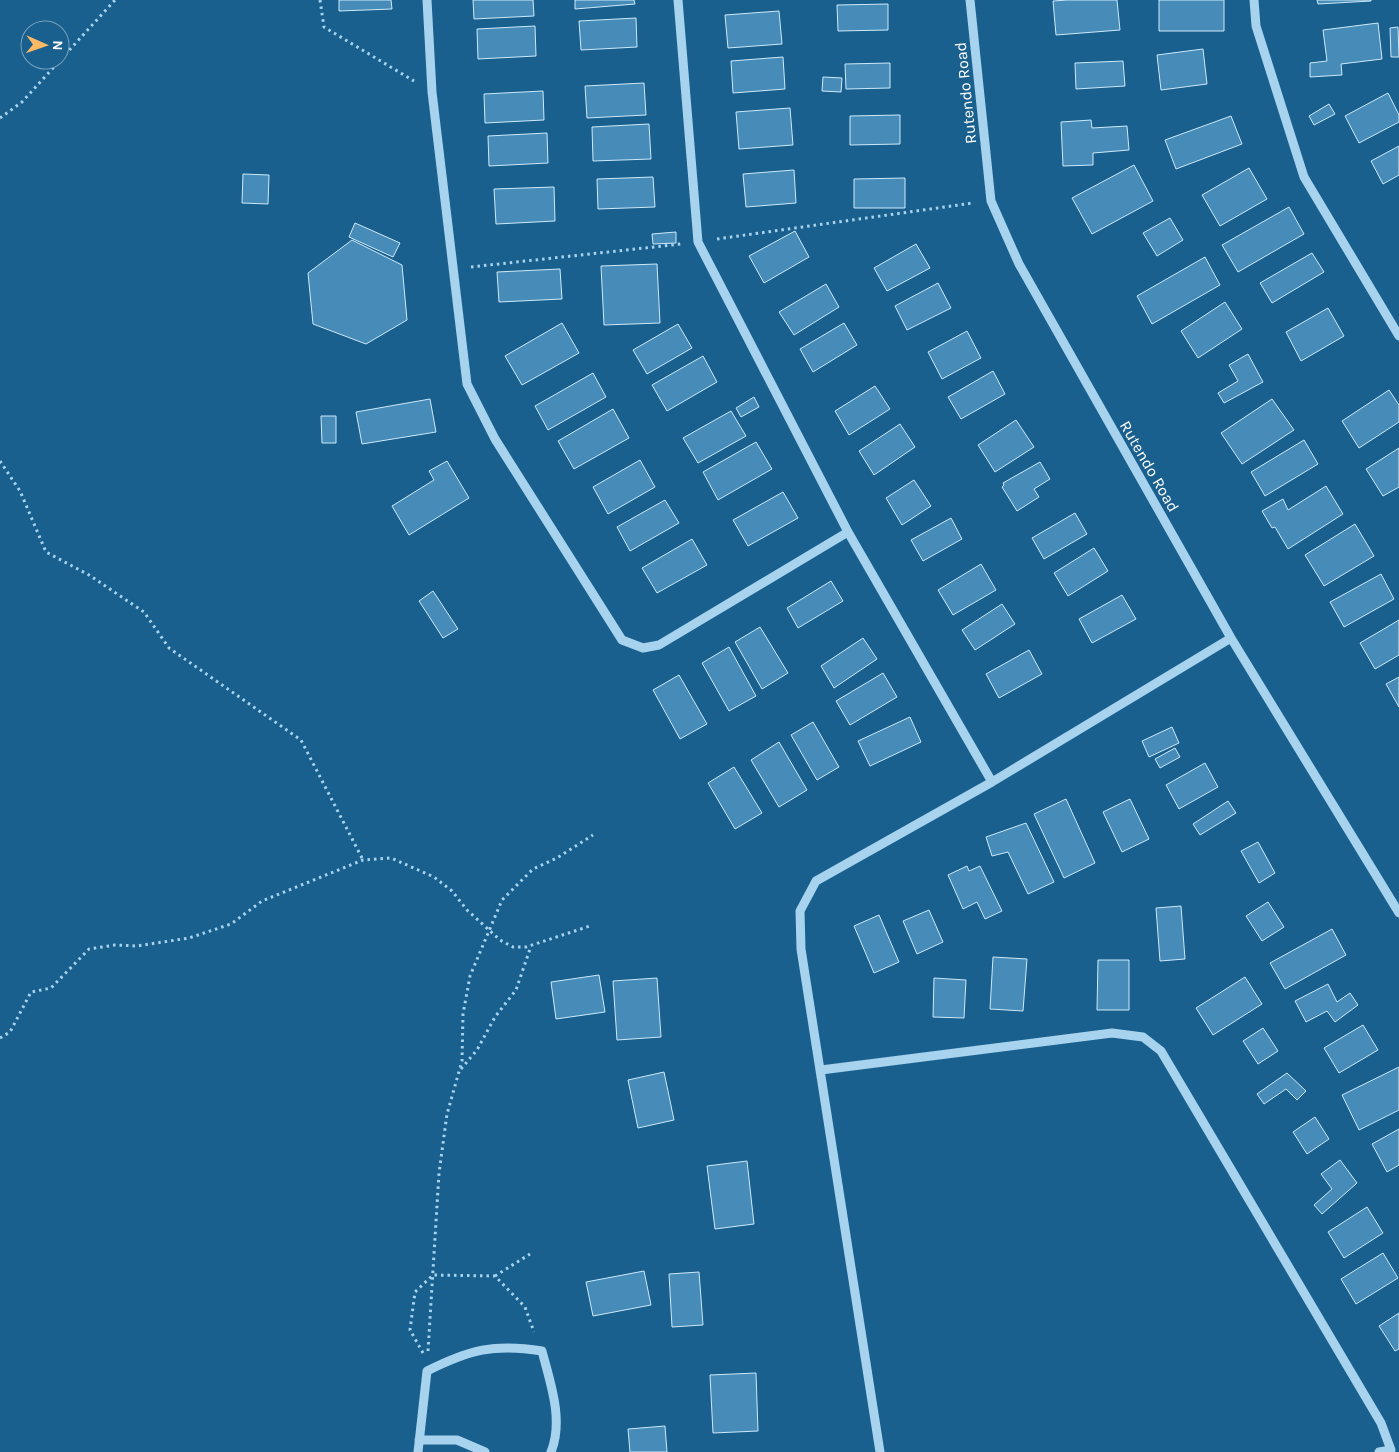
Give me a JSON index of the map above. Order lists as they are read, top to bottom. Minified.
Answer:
{"streets":{"street":["Rutendo Road"]},"north":"right"}
